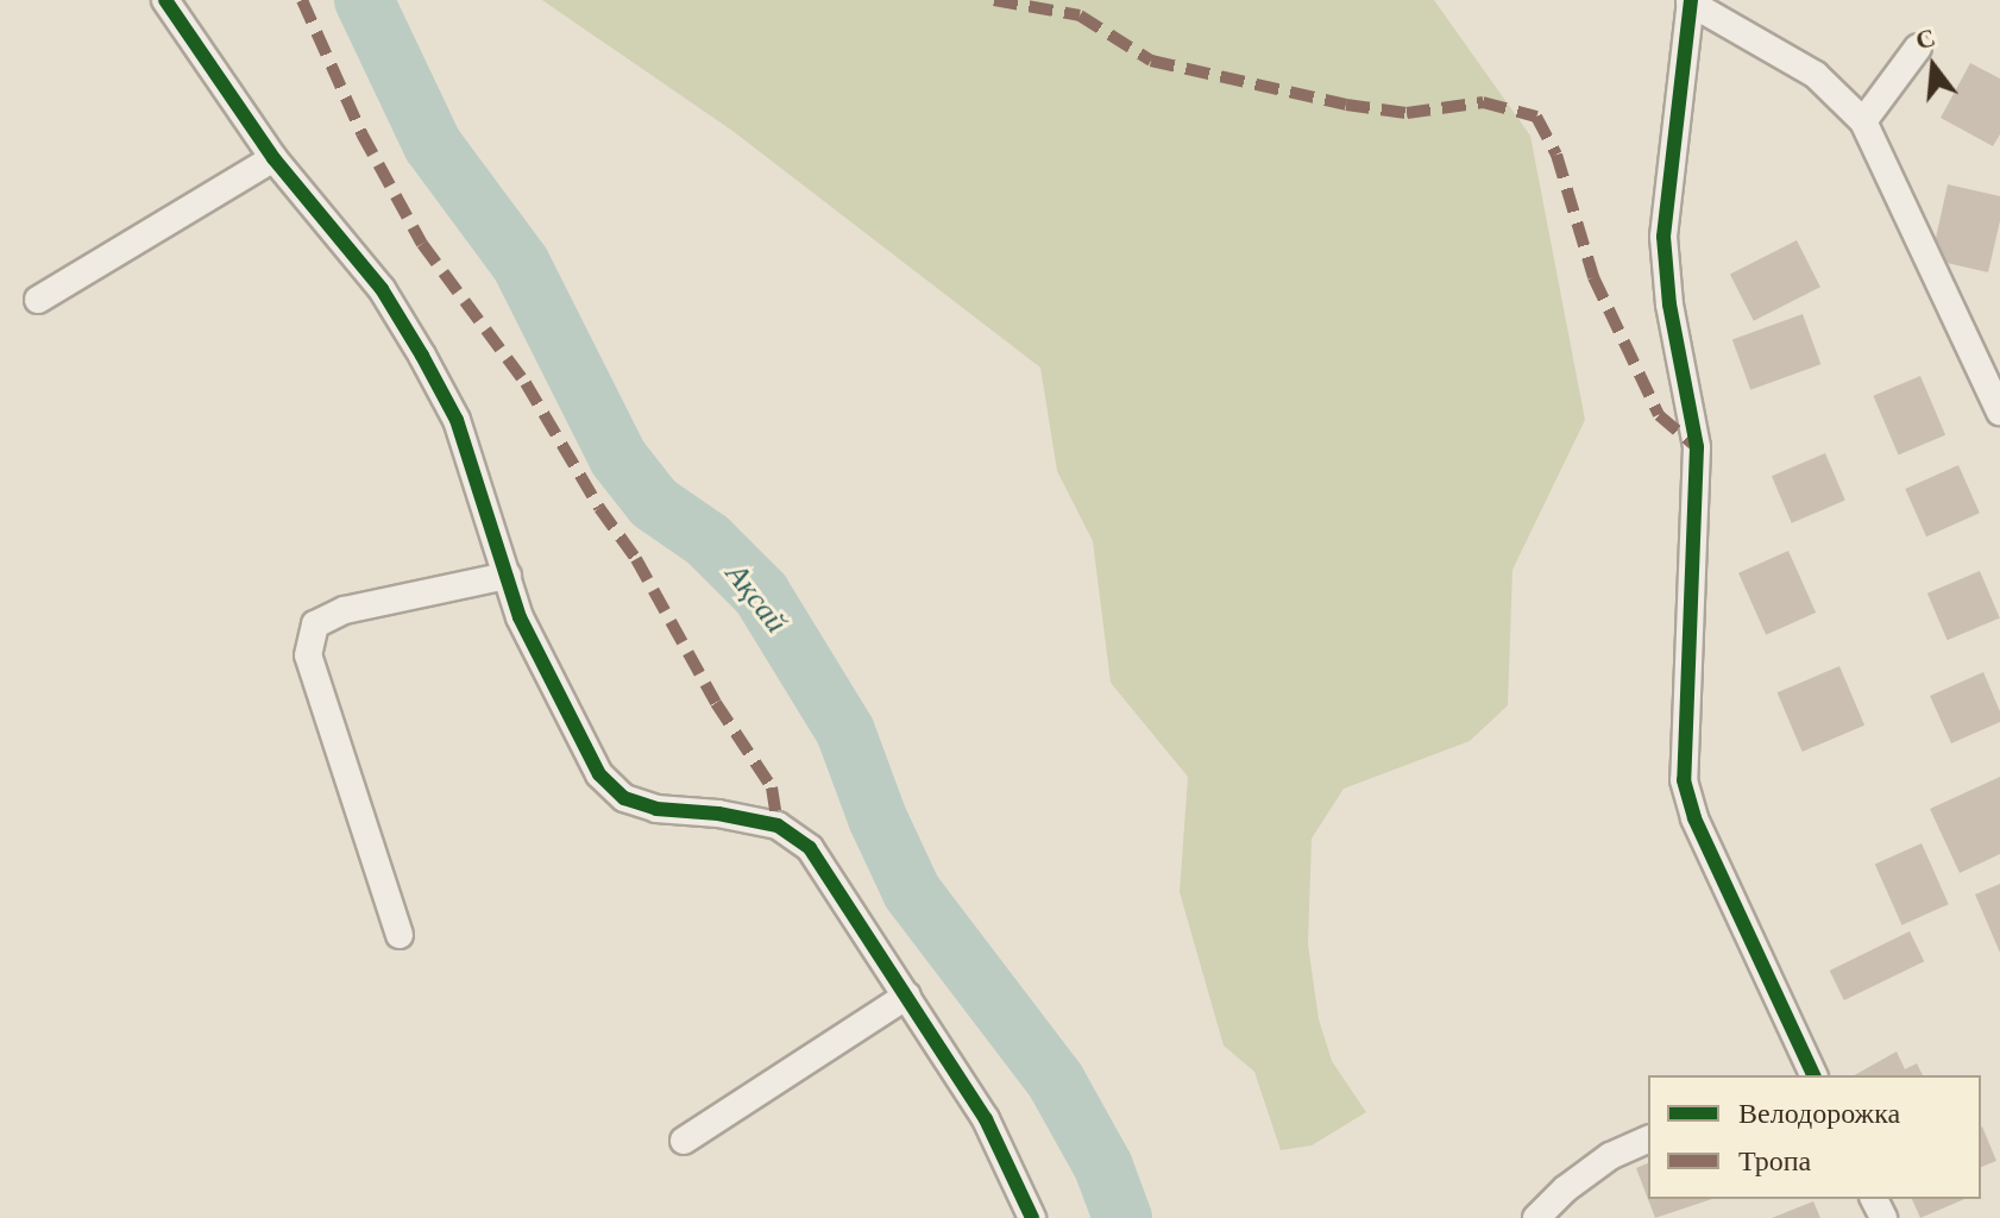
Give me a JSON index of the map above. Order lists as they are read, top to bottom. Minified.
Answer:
{"water":["Ақсай"],"legend":["Велодорожка","Тропа"],"north":"top"}
